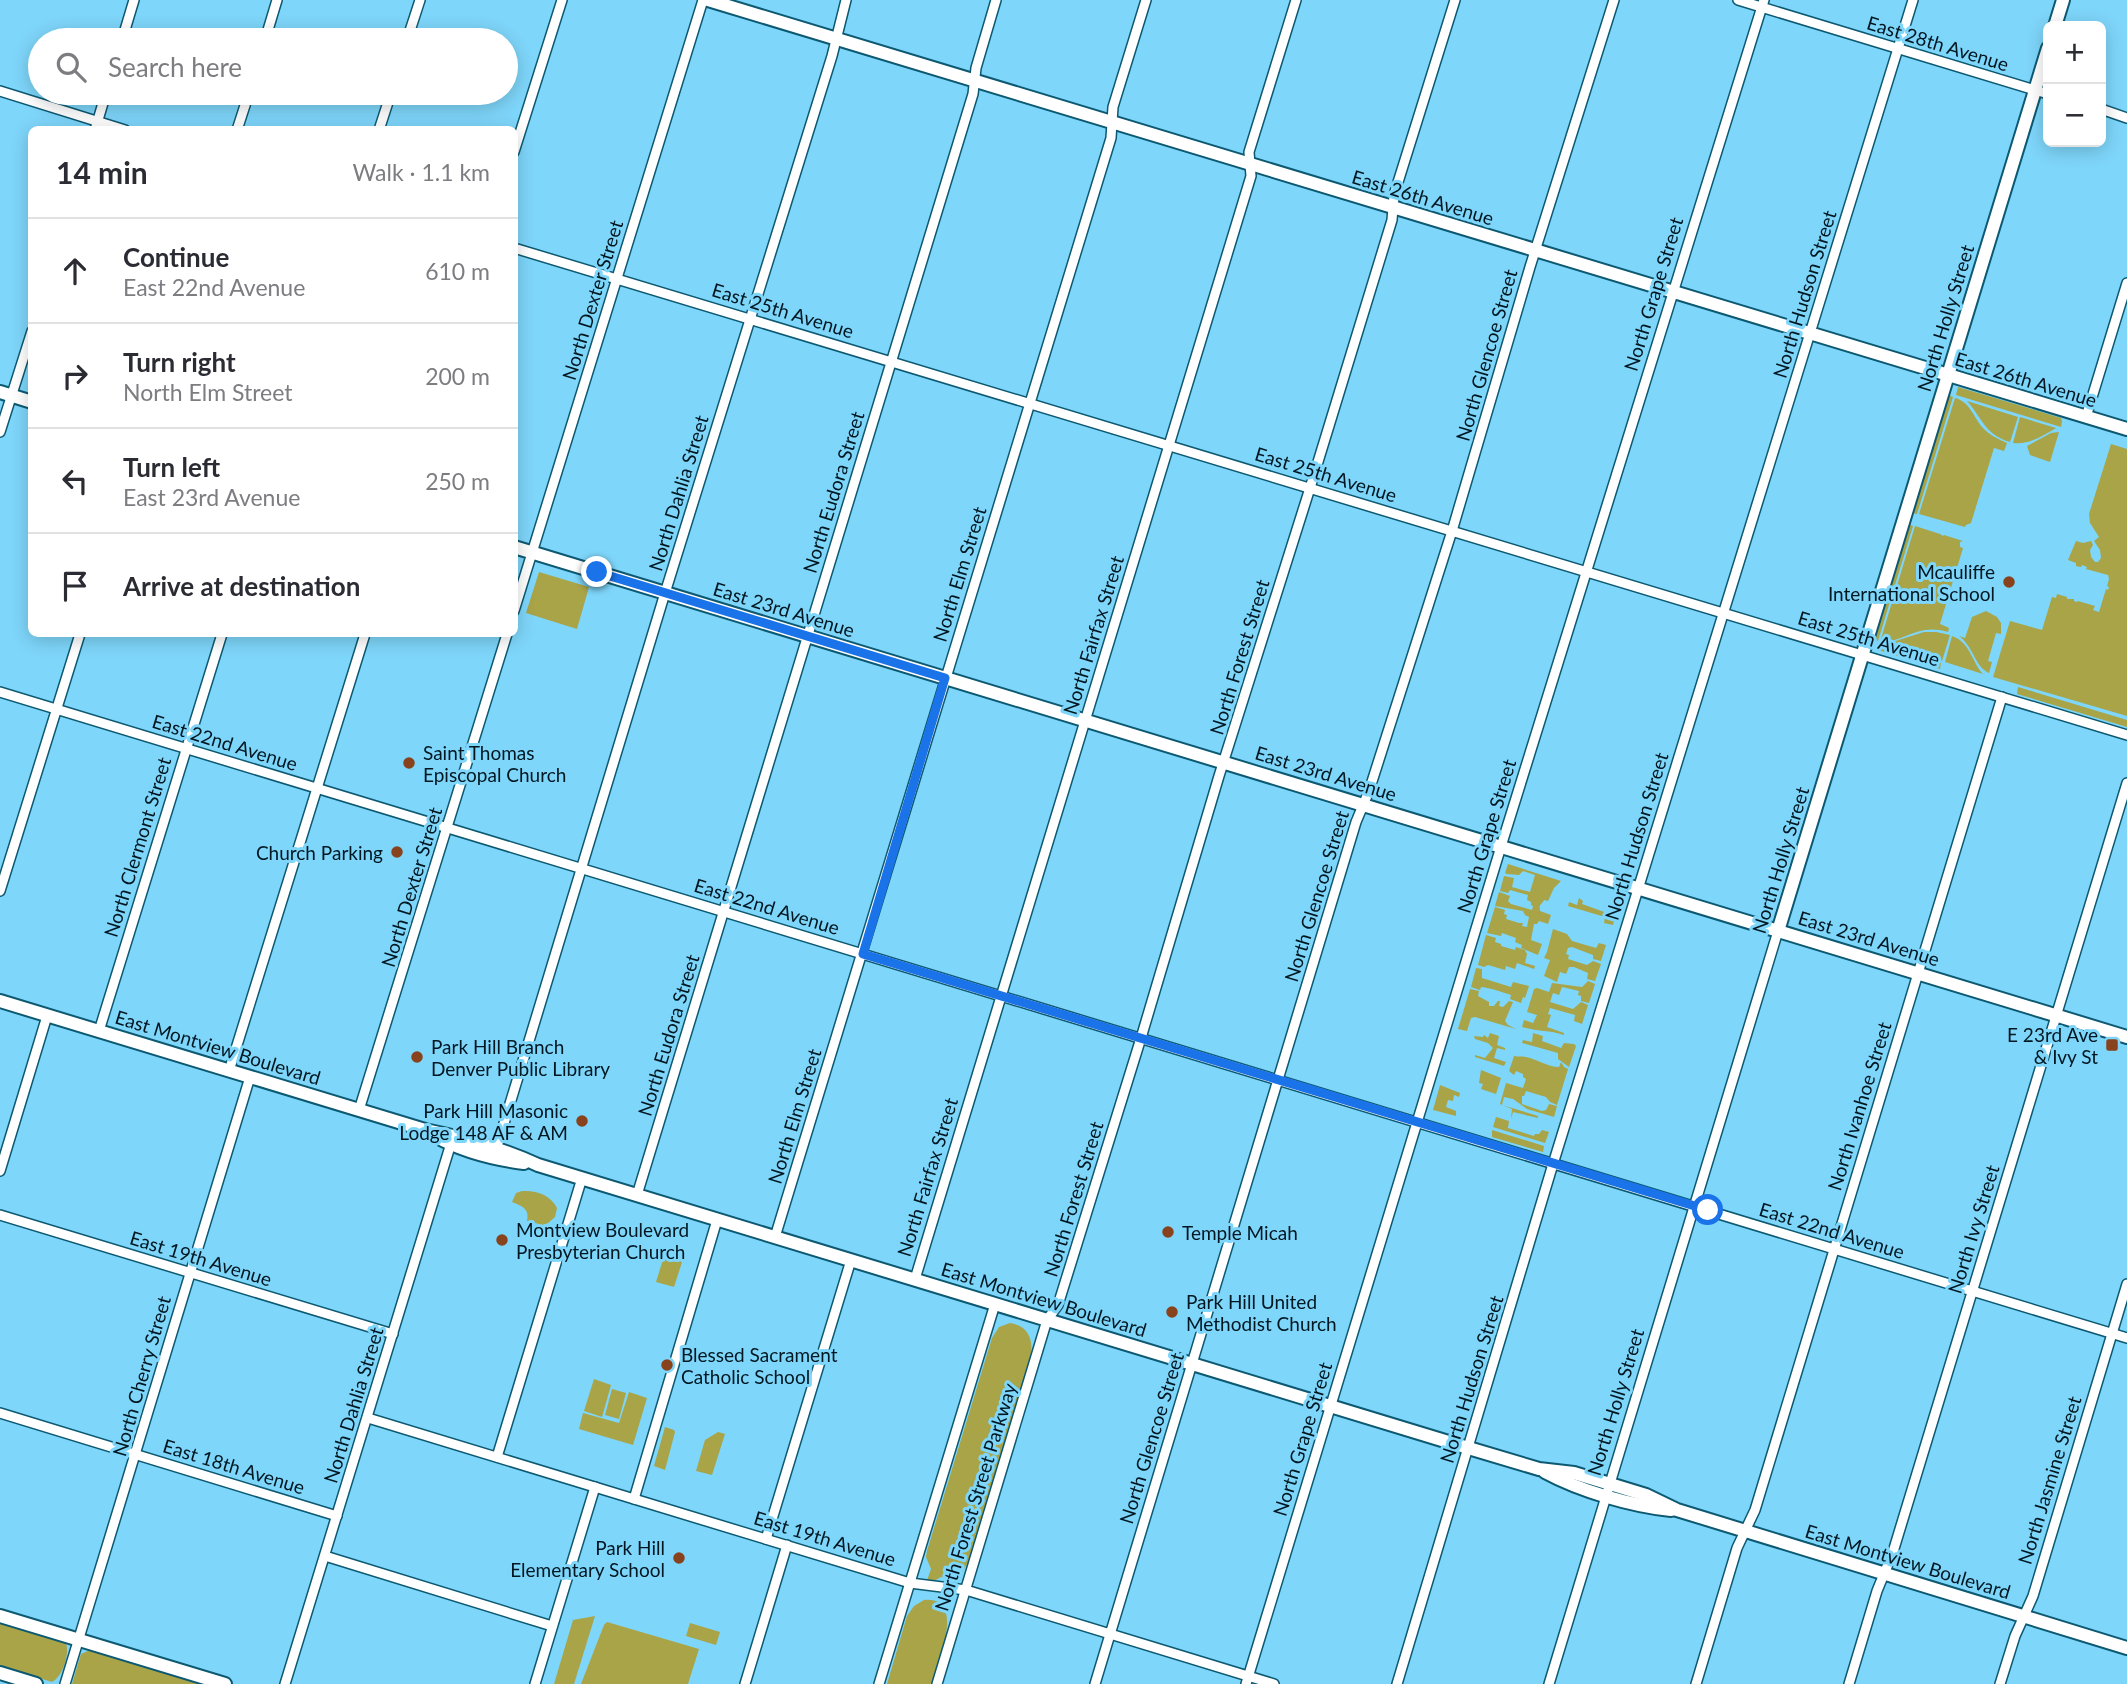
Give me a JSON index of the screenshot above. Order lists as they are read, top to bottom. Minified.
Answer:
{"streets":{"street":["East 28th Avenue","East 26th Avenue","North Grape Street","North Hudson Street","North Dexter Street","East 25th Avenue","North Holly Street","North Glencoe Street","North Eudora Street","North Dahlia Street","North Elm Street","East 23rd Avenue","North Fairfax Street","North Forest Street","East 22nd Avenue","North Clermont Street","East Montview Boulevard","North Ivanhoe Street","North Ivy Street","East 19th Avenue","North Cherry Street","East 18th Avenue","North Jasmine Street","North Forest Street Parkway"]},"crossings":[["East 28th Avenue","North Grape Street"],["East 28th Avenue","North Hudson Street"],["East 28th Avenue","North Holly Street"],["East 26th Avenue","North Grape Street"],["East 26th Avenue","North Hudson Street"],["East 26th Avenue","North Dexter Street"],["East 26th Avenue","North Holly Street"],["East 26th Avenue","North Glencoe Street"],["East 26th Avenue","North Eudora Street"],["East 26th Avenue","North Dahlia Street"],["East 26th Avenue","North Elm Street"],["East 26th Avenue","North Fairfax Street"],["East 26th Avenue","North Forest Street"],["North Grape Street","East 25th Avenue"],["North Grape Street","East 23rd Avenue"],["North Grape Street","East 22nd Avenue"],["North Grape Street","East Montview Boulevard"],["North Grape Street","East 19th Avenue"],["North Hudson Street","East 25th Avenue"],["North Hudson Street","East 23rd Avenue"],["North Hudson Street","East 22nd Avenue"],["North Hudson Street","East Montview Boulevard"],["North Dexter Street","East 25th Avenue"],["North Dexter Street","East 23rd Avenue"],["North Dexter Street","East 22nd Avenue"],["North Dexter Street","East Montview Boulevard"],["East 25th Avenue","North Holly Street"],["East 25th Avenue","North Glencoe Street"],["East 25th Avenue","North Eudora Street"],["East 25th Avenue","North Dahlia Street"],["East 25th Avenue","North Elm Street"],["East 25th Avenue","North Fairfax Street"],["East 25th Avenue","North Forest Street"],["East 25th Avenue","North Ivanhoe Street"],["North Holly Street","East 23rd Avenue"],["North Holly Street","East 22nd Avenue"],["North Holly Street","East Montview Boulevard"],["North Glencoe Street","East 23rd Avenue"],["North Glencoe Street","East 22nd Avenue"],["North Glencoe Street","East Montview Boulevard"],["North Glencoe Street","East 19th Avenue"],["North Eudora Street","East 23rd Avenue"],["North Eudora Street","East 22nd Avenue"],["North Eudora Street","East Montview Boulevard"],["North Dahlia Street","East 23rd Avenue"],["North Dahlia Street","East 22nd Avenue"],["North Dahlia Street","East Montview Boulevard"],["North Dahlia Street","East 19th Avenue"],["North Dahlia Street","East 18th Avenue"],["North Elm Street","East 23rd Avenue"],["North Elm Street","East 22nd Avenue"],["North Elm Street","East Montview Boulevard"],["East 23rd Avenue","North Fairfax Street"],["East 23rd Avenue","North Forest Street"],["East 23rd Avenue","North Ivanhoe Street"],["East 23rd Avenue","North Ivy Street"],["North Fairfax Street","East 22nd Avenue"],["North Fairfax Street","East Montview Boulevard"],["North Forest Street","East 22nd Avenue"],["North Forest Street","East Montview Boulevard"],["North Forest Street","North Forest Street Parkway"],["East 22nd Avenue","North Clermont Street"],["East 22nd Avenue","North Ivanhoe Street"],["East 22nd Avenue","North Ivy Street"],["East 22nd Avenue","North Jasmine Street"],["North Clermont Street","East Montview Boulevard"],["East Montview Boulevard","North Ivanhoe Street"],["East Montview Boulevard","North Ivy Street"],["East Montview Boulevard","North Cherry Street"],["East Montview Boulevard","North Jasmine Street"],["East Montview Boulevard","North Forest Street Parkway"],["East 19th Avenue","North Cherry Street"],["East 19th Avenue","North Forest Street Parkway"],["North Cherry Street","East 18th Avenue"]],"places":{"other":["Mcauliffe International School","Saint Thomas Episcopal Church","Church Parking","Park Hill Branch Denver Public Library","Park Hill Masonic Lodge 148 AF & AM","Temple Micah","Montview Boulevard Presbyterian Church","Park Hill United Methodist Church","Blessed Sacrament Catholic School","Park Hill Elementary School"],"transit":["E 23rd Ave & Ivy St"]},"page":{"map_buttons":["+","−"],"search":"Search here","heading":["14 min","Walk · 1.1 km"],"list":[["Continue","East 22nd Avenue","610 m"],["Turn right","North Elm Street","200 m"],["Turn left","East 23rd Avenue","250 m"],"Arrive at destination"]}}
